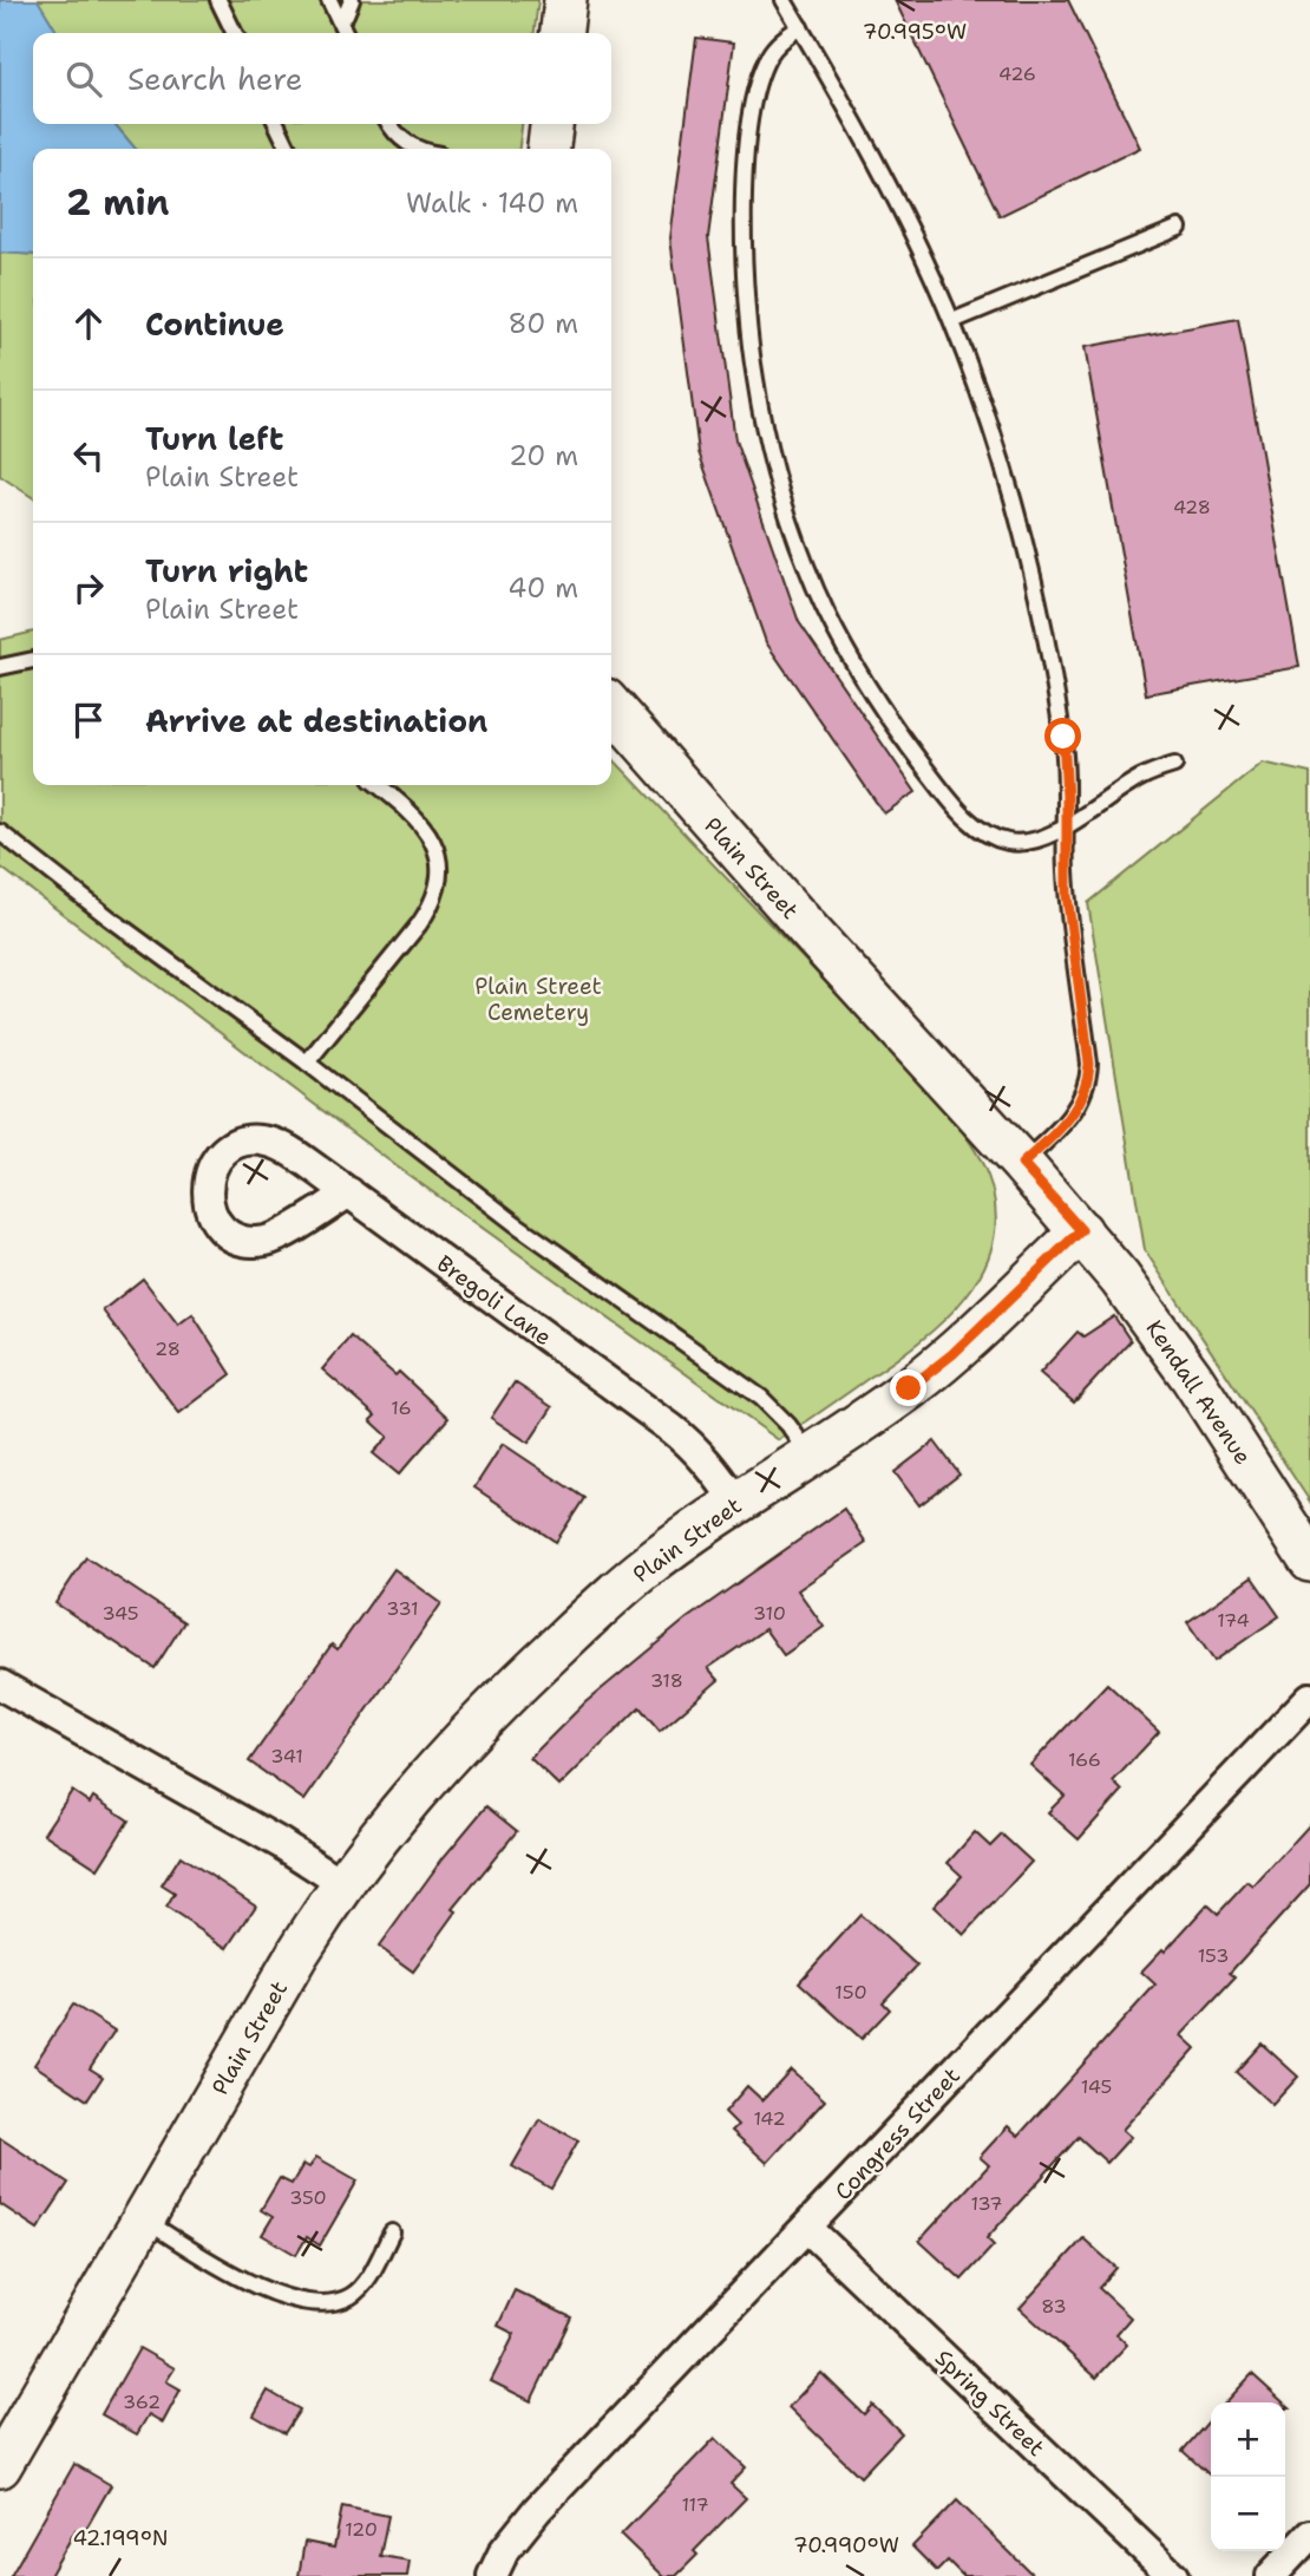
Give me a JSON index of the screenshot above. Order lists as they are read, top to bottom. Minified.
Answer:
{"streets":{"street":["Plain Street","Bregoli Lane","Kendall Avenue","Congress Street","Spring Street"]},"crossings":[["Plain Street","Bregoli Lane"],["Plain Street","Kendall Avenue"],["Congress Street","Spring Street"]],"parks":["Plain Street Cemetery"],"house_numbers":["426","428","28","16","331","345","310","174","318","341","166","153","150","145","142","350","137","83","362","117","120"],"page":{"search":"Search here","heading":["2 min","Walk · 140 m"],"list":[["Continue","80 m"],["Turn left","Plain Street","20 m"],["Turn right","Plain Street","40 m"],"Arrive at destination"],"map_buttons":["+","−"]},"coordinates":["70.995°W","42.199°N","70.990°W"]}
